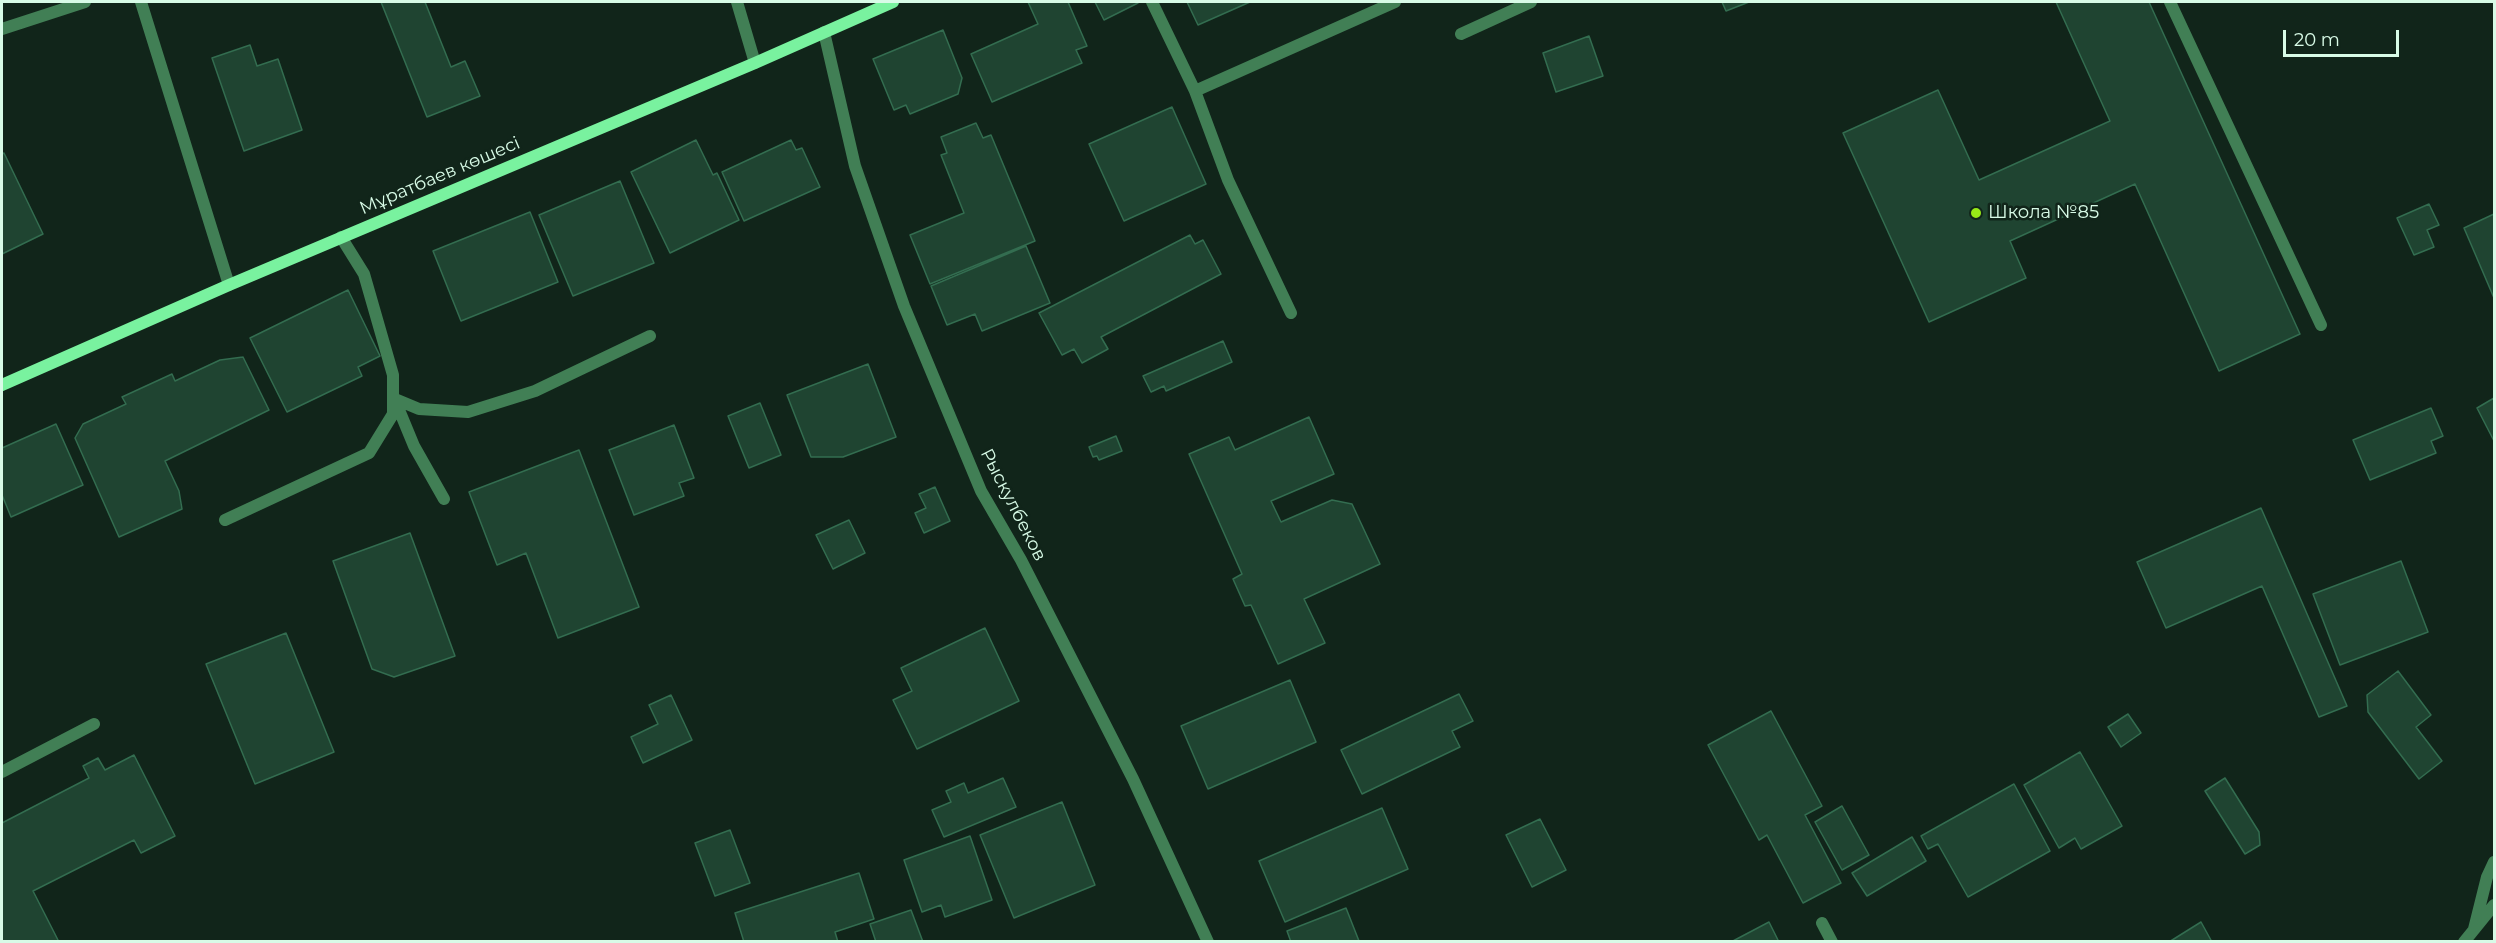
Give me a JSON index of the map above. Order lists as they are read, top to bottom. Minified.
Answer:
{"streets":{"street":["Мұратбаев көшесі","Рыскулбеков"]},"crossings":[["Мұратбаев көшесі","Рыскулбеков"]],"places":["Школа №85"],"scale_bar":"20 m"}
